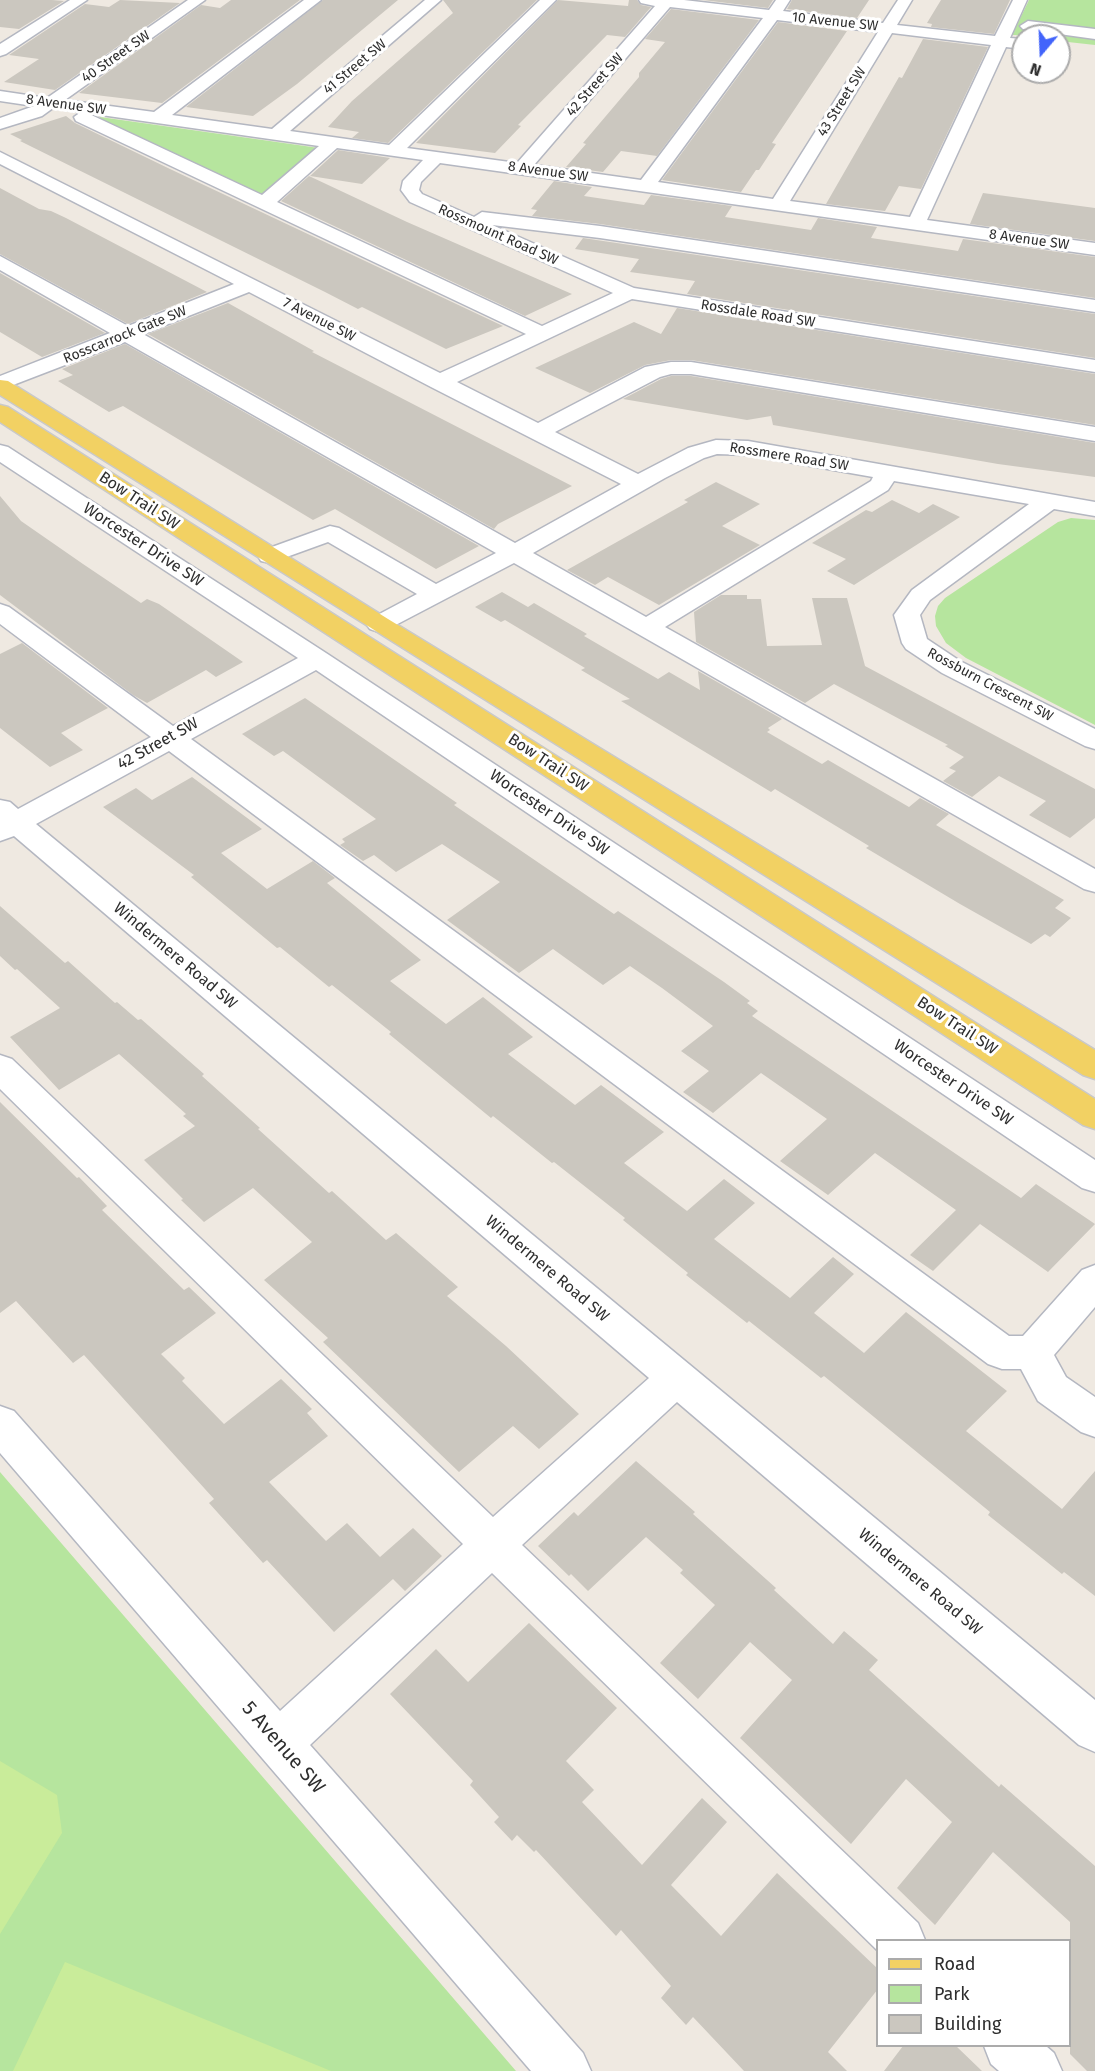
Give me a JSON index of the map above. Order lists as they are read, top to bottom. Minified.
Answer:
{"streets":{"main road":["Bow Trail SW"],"street":["10 Avenue SW","40 Street SW","41 Street SW","42 Street SW","43 Street SW","8 Avenue SW","Rossmount Road SW","Rossdale Road SW","7 Avenue SW","Rosscarrock Gate SW","Rossmere Road SW","Worcester Drive SW","Rossburn Crescent SW","Windermere Road SW","5 Avenue SW"]},"crossings":[["10 Avenue SW","42 Street SW"],["10 Avenue SW","43 Street SW"],["40 Street SW","8 Avenue SW"],["41 Street SW","8 Avenue SW"],["42 Street SW","8 Avenue SW"],["42 Street SW","Worcester Drive SW"],["42 Street SW","Windermere Road SW"],["43 Street SW","8 Avenue SW"],["8 Avenue SW","Rossmount Road SW"],["Rossmount Road SW","Rossdale Road SW"],["7 Avenue SW","Rosscarrock Gate SW"],["7 Avenue SW","Rossmere Road SW"],["Rosscarrock Gate SW","Bow Trail SW"],["Rossmere Road SW","Bow Trail SW"],["Rossmere Road SW","Rossburn Crescent SW"]],"legend":["Road","Park","Building"],"north":"bottom"}
